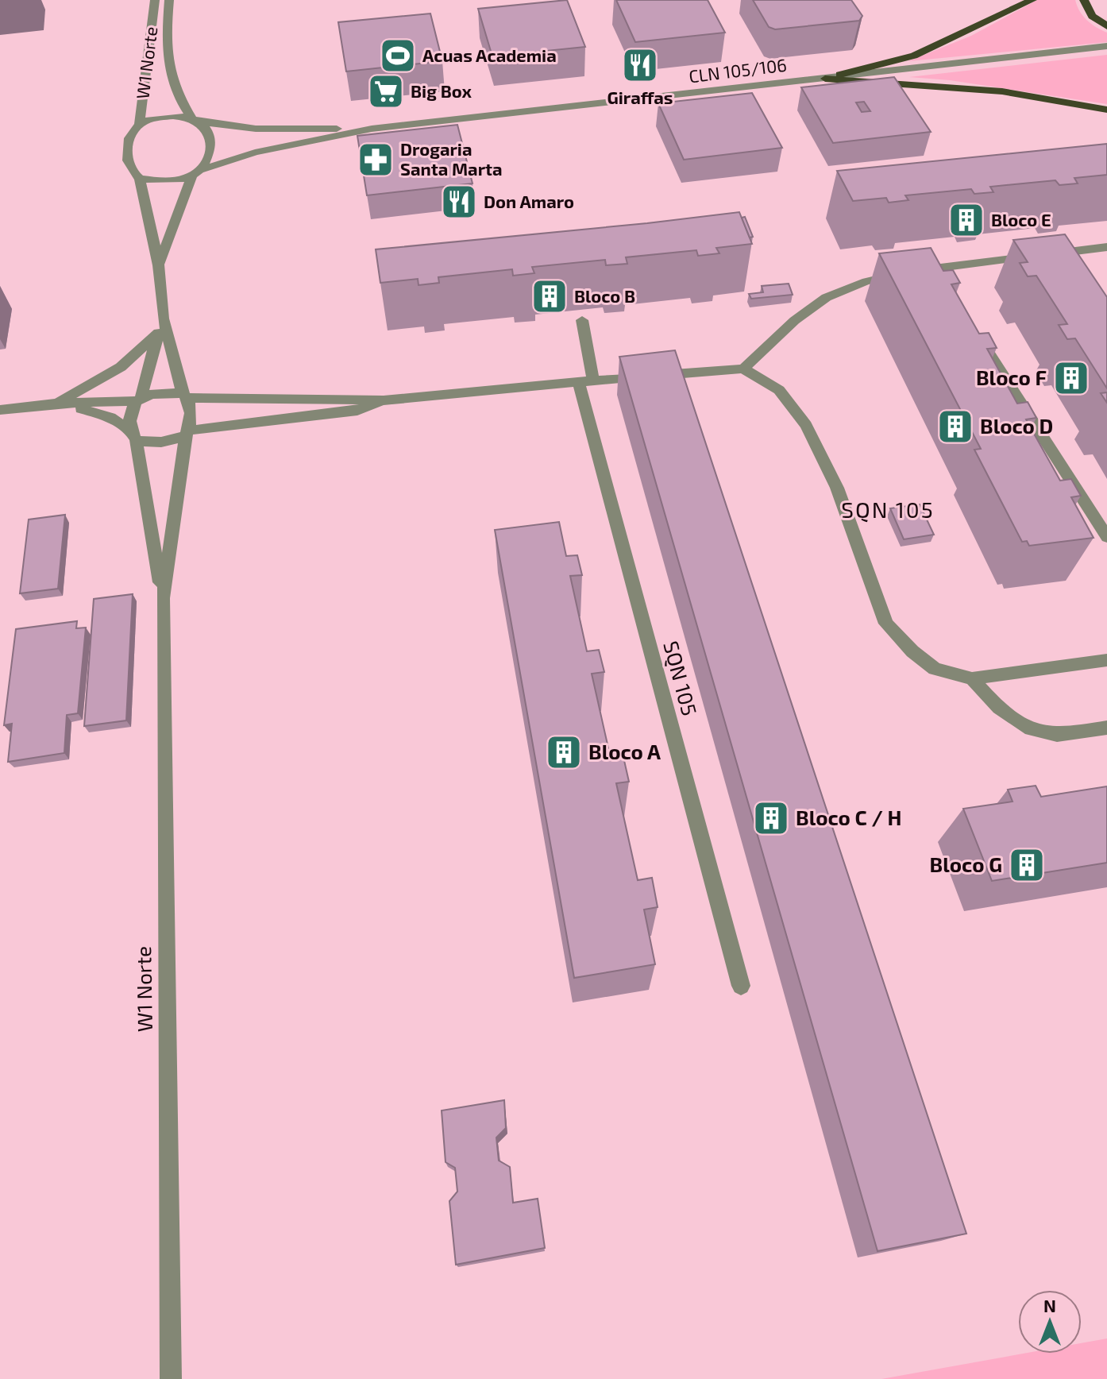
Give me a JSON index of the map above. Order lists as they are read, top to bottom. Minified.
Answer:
{"streets":{"street":["W1 Norte","CLN 105/106","SQN 105"]},"crossings":[["W1 Norte","CLN 105/106"]],"districts":["SQN 105"],"places":{"sports":["Acuas Academia"],"restaurant":["Giraffas","Don Amaro"],"supermarket":["Big Box"],"pharmacy":["Drogaria Santa Marta"],"building":["Bloco E","Bloco B","Bloco F","Bloco D","Bloco A","Bloco C / H","Bloco G"]},"north":"top"}
